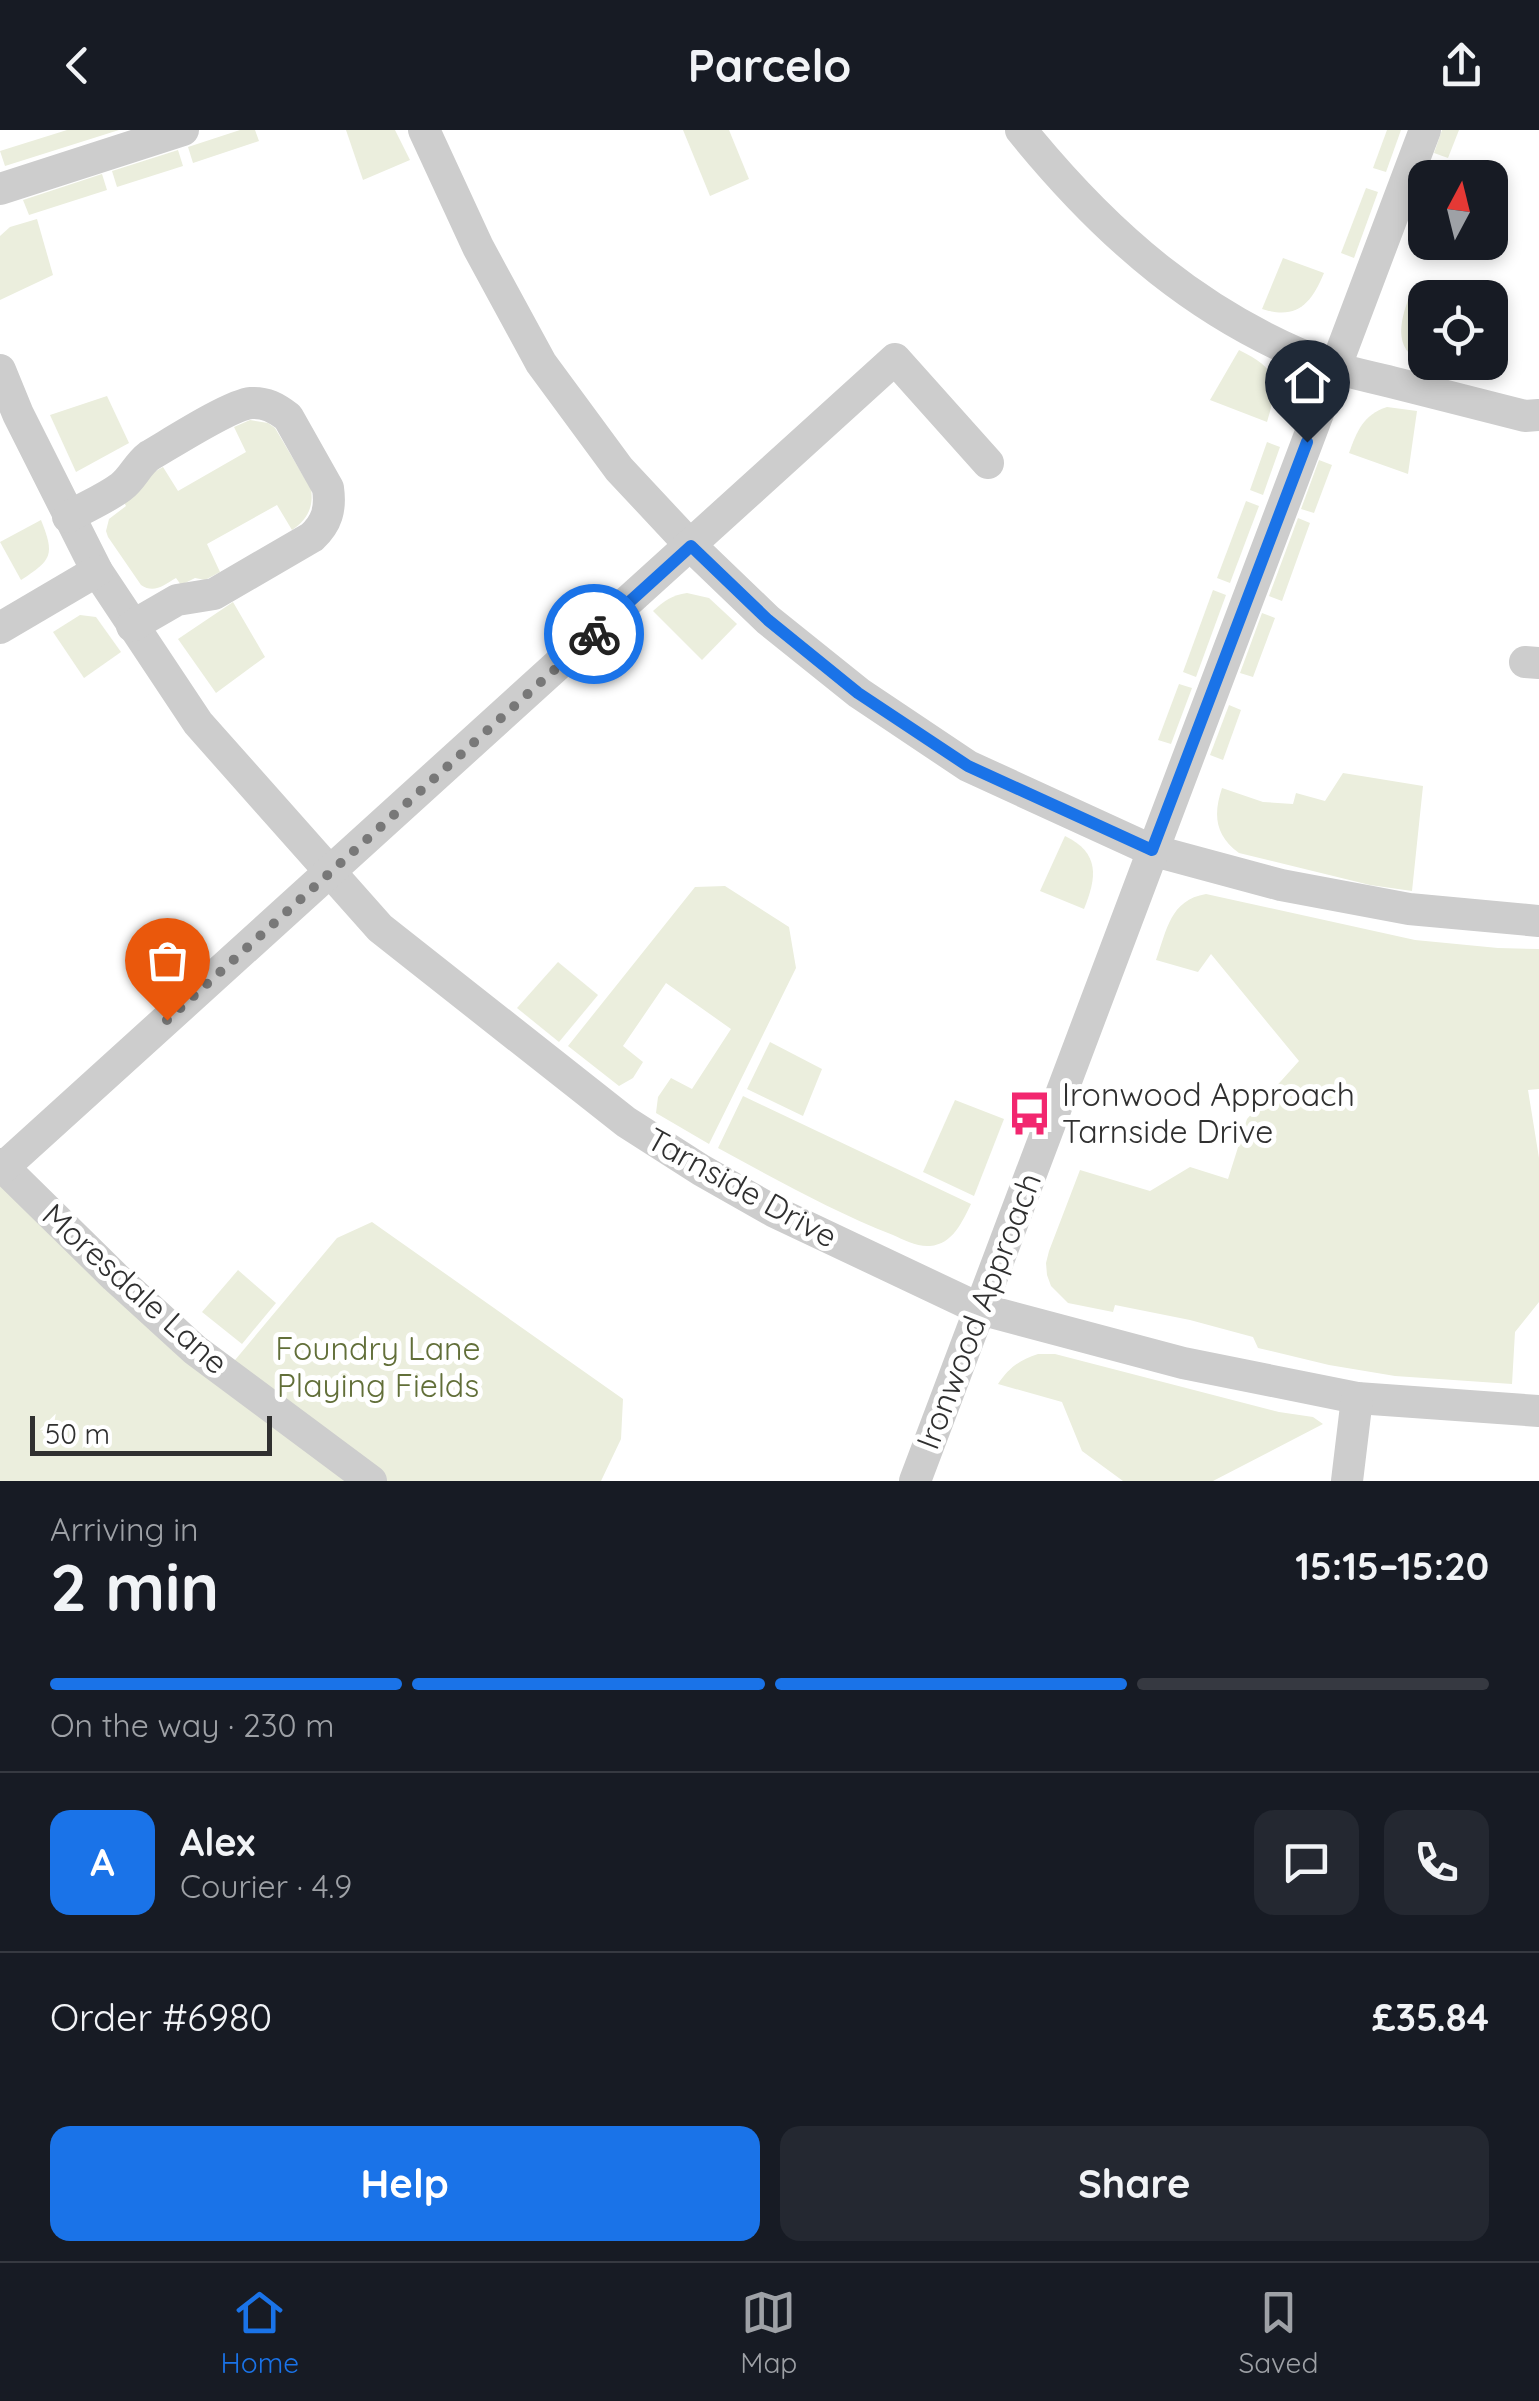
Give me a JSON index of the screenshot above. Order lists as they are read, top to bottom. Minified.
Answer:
{"streets":{"street":["Tarnside Drive","Moresdale Lane","Ironwood Approach"]},"crossings":[["Tarnside Drive","Ironwood Approach"]],"parks":["Foundry Lane Playing Fields"],"places":{"bus stop":["Ironwood Approach Tarnside Drive"]},"scale_bar":"50 m","north":"top","page":{"header":"Parcelo","scale":"50 m","heading":["2 min","Arriving in","15:15–15:20"],"panel":["Alex","Courier · 4.9","Order #6980","£35.84"],"bar":"On the way · 230 m","round":"A","buttons":["Help","Share"],"tabs":["Home","Map","Saved"]}}
